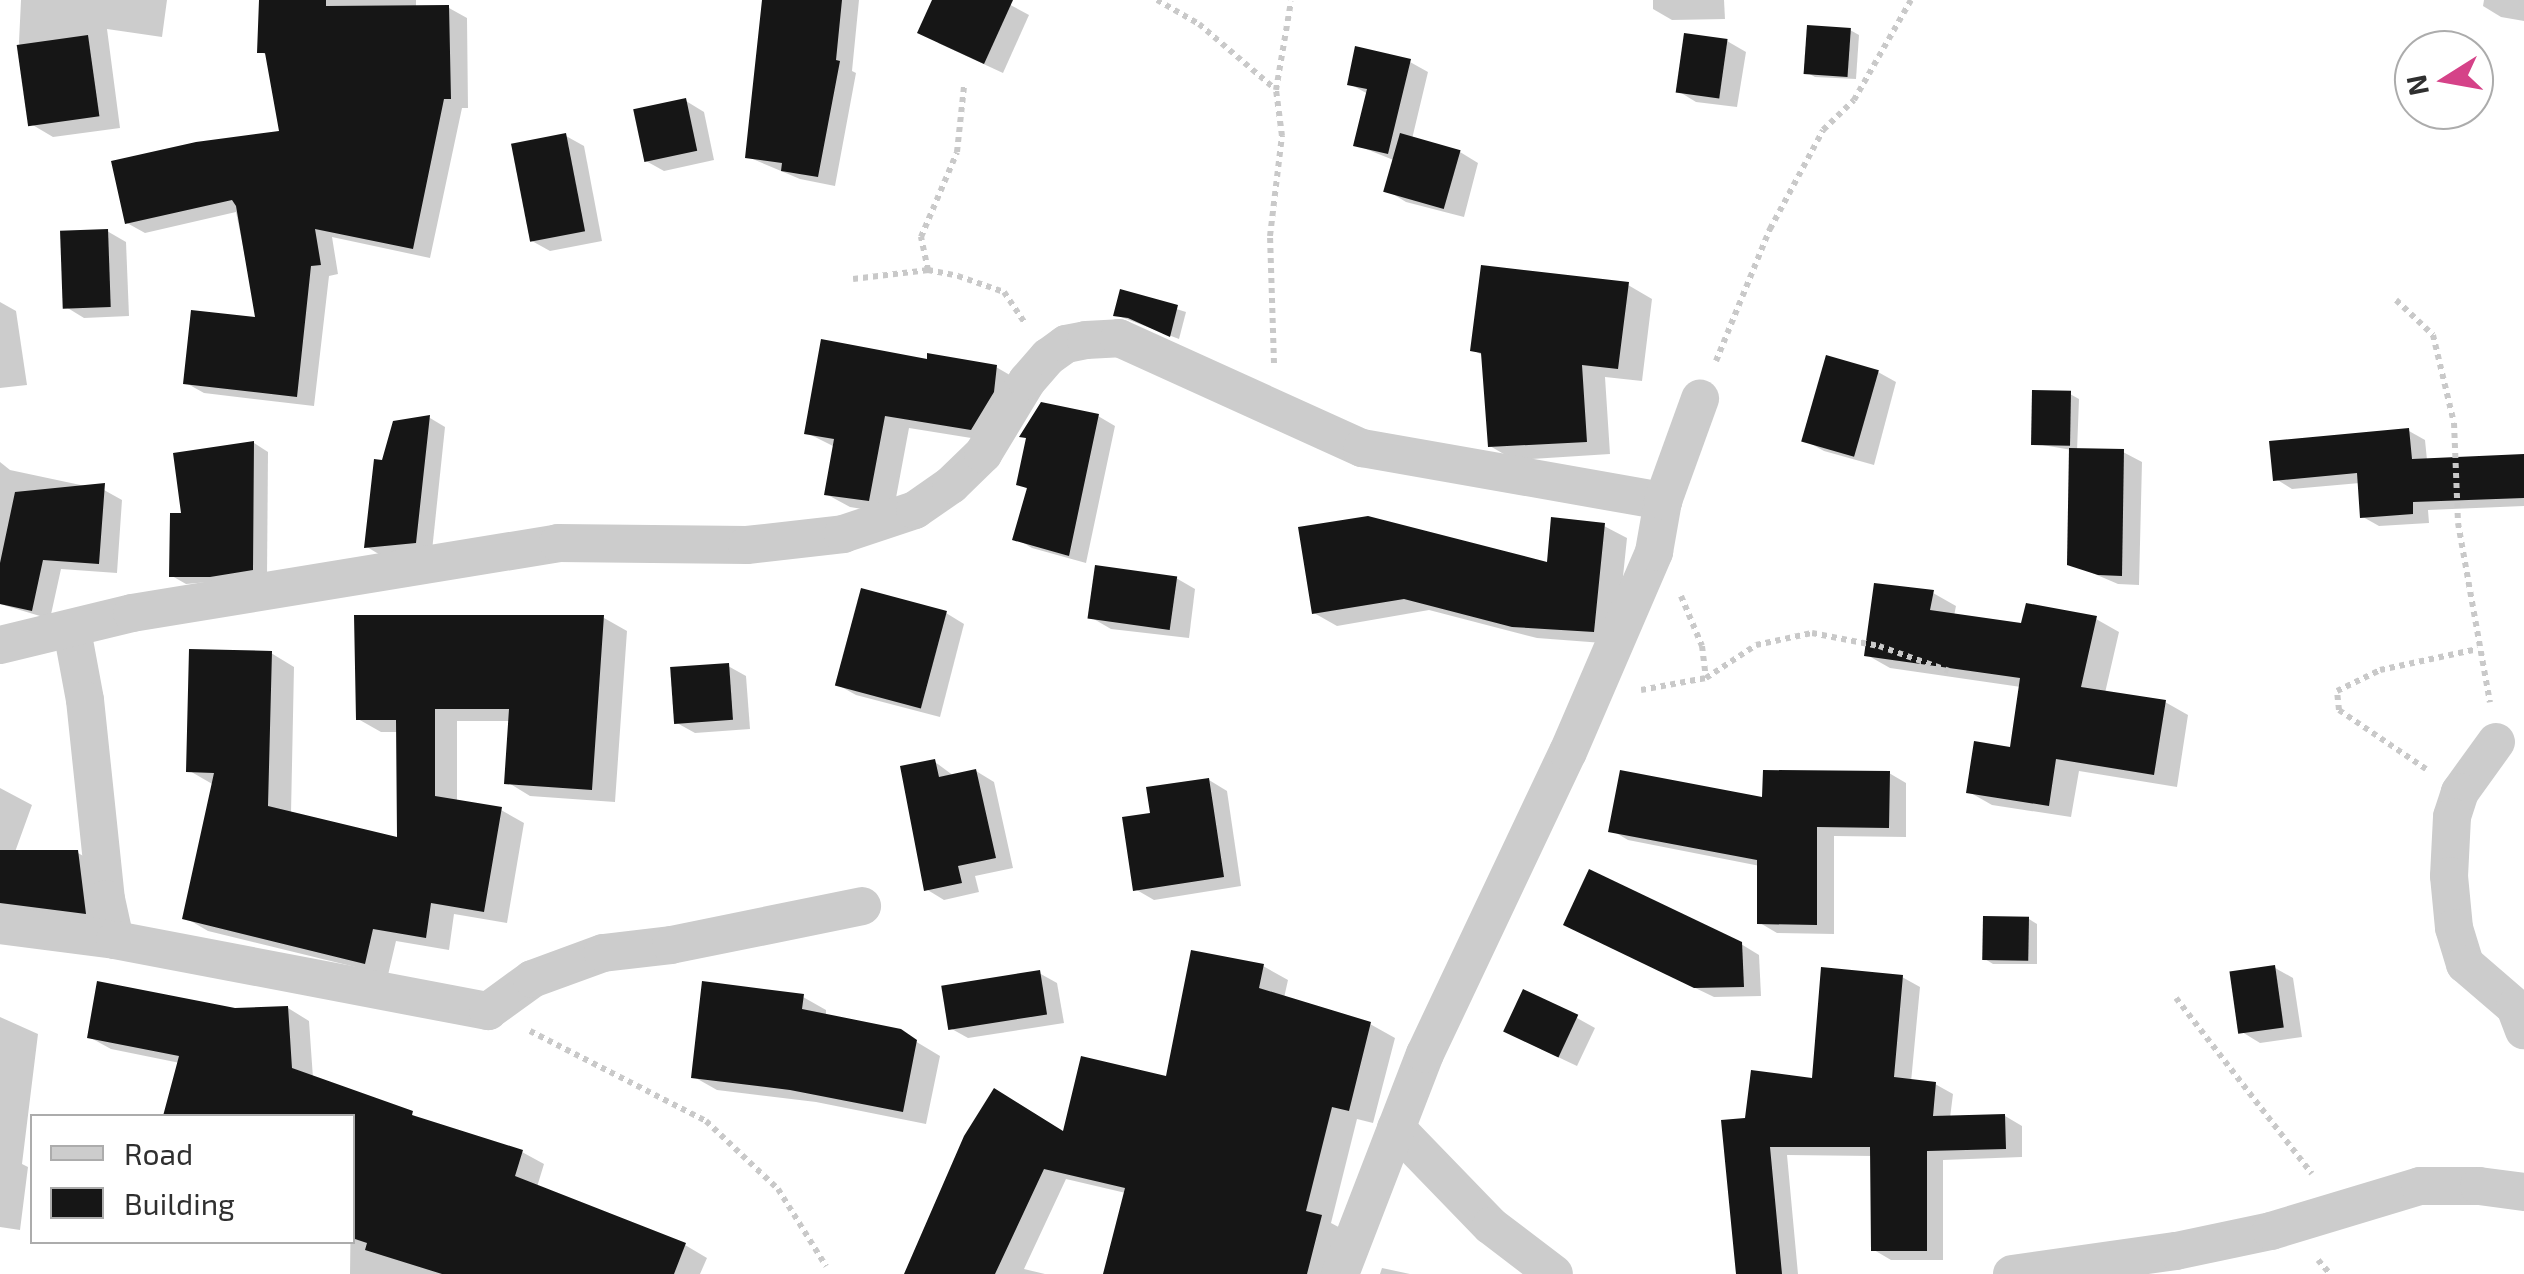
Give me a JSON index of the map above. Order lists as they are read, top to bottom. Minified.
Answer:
{"legend":["Road","Building"],"north":"left"}
